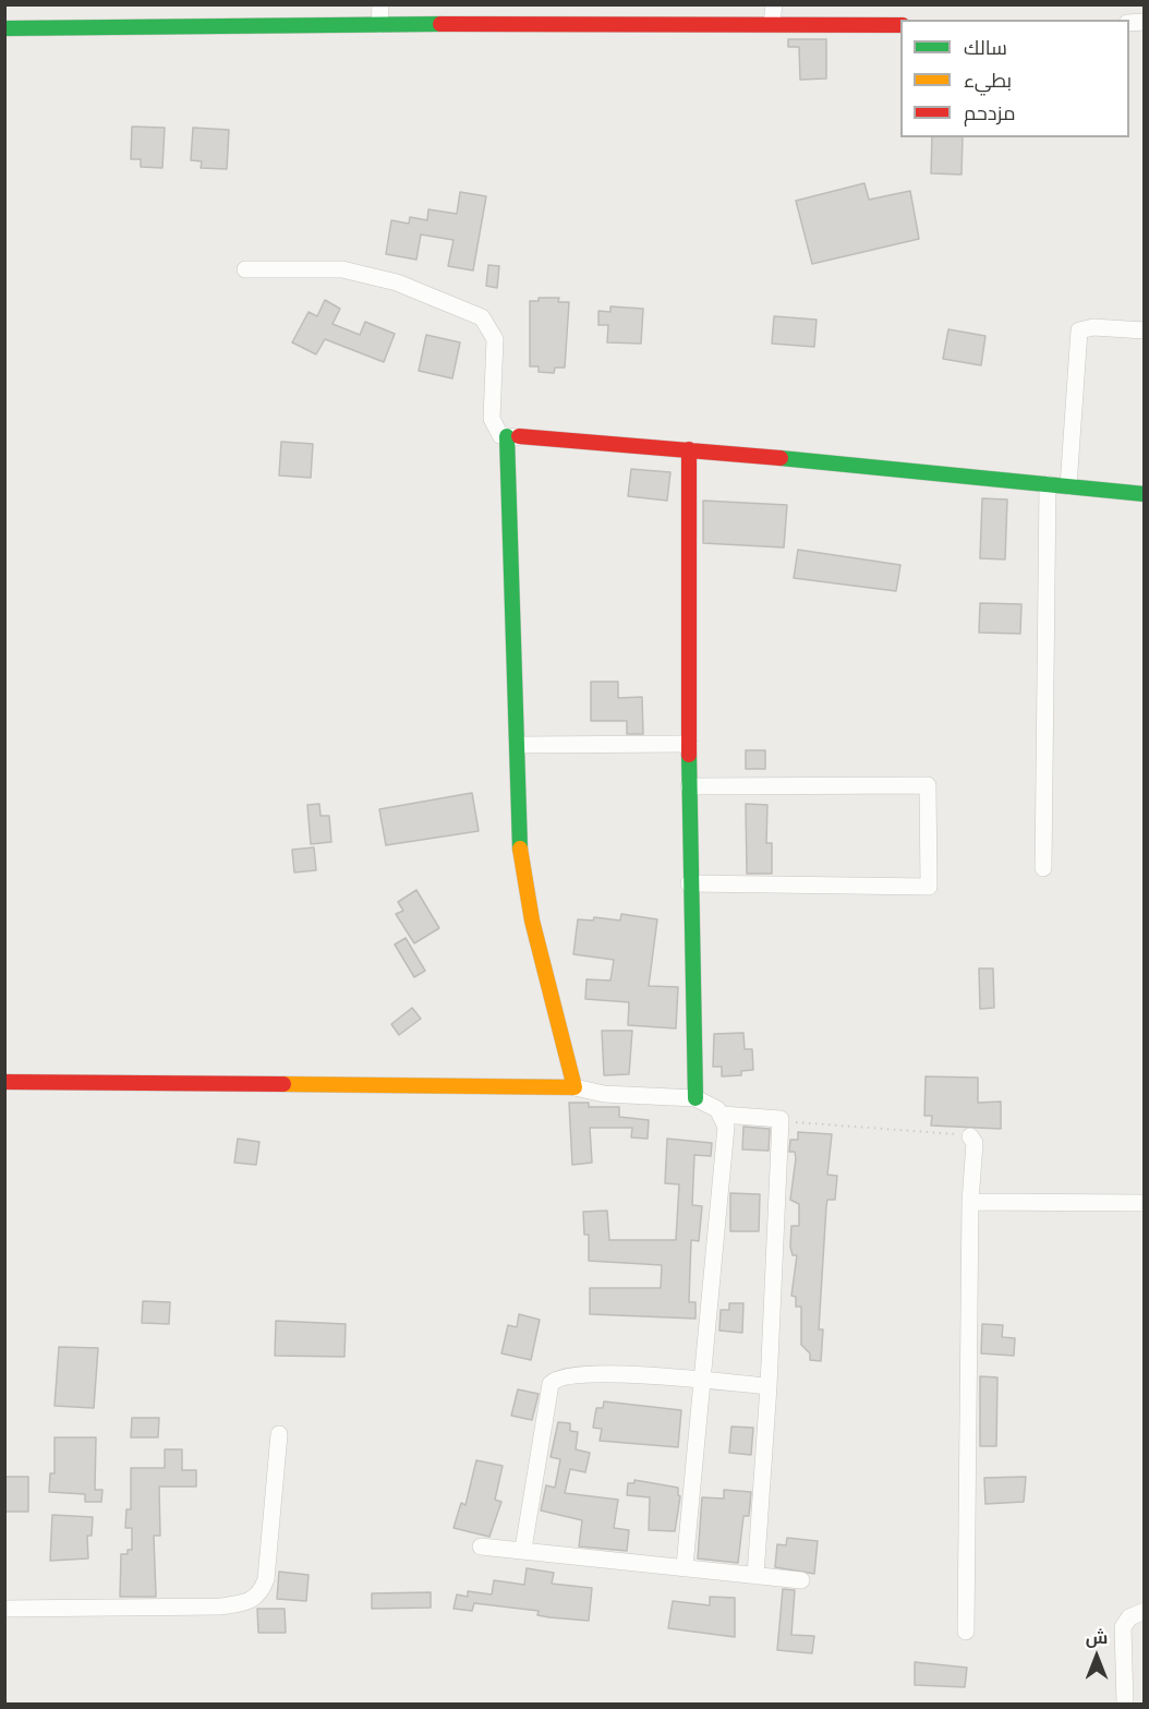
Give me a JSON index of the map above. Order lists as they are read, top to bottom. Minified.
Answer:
{"legend":["سالك","بطيء","مزدحم"],"north":"top"}
